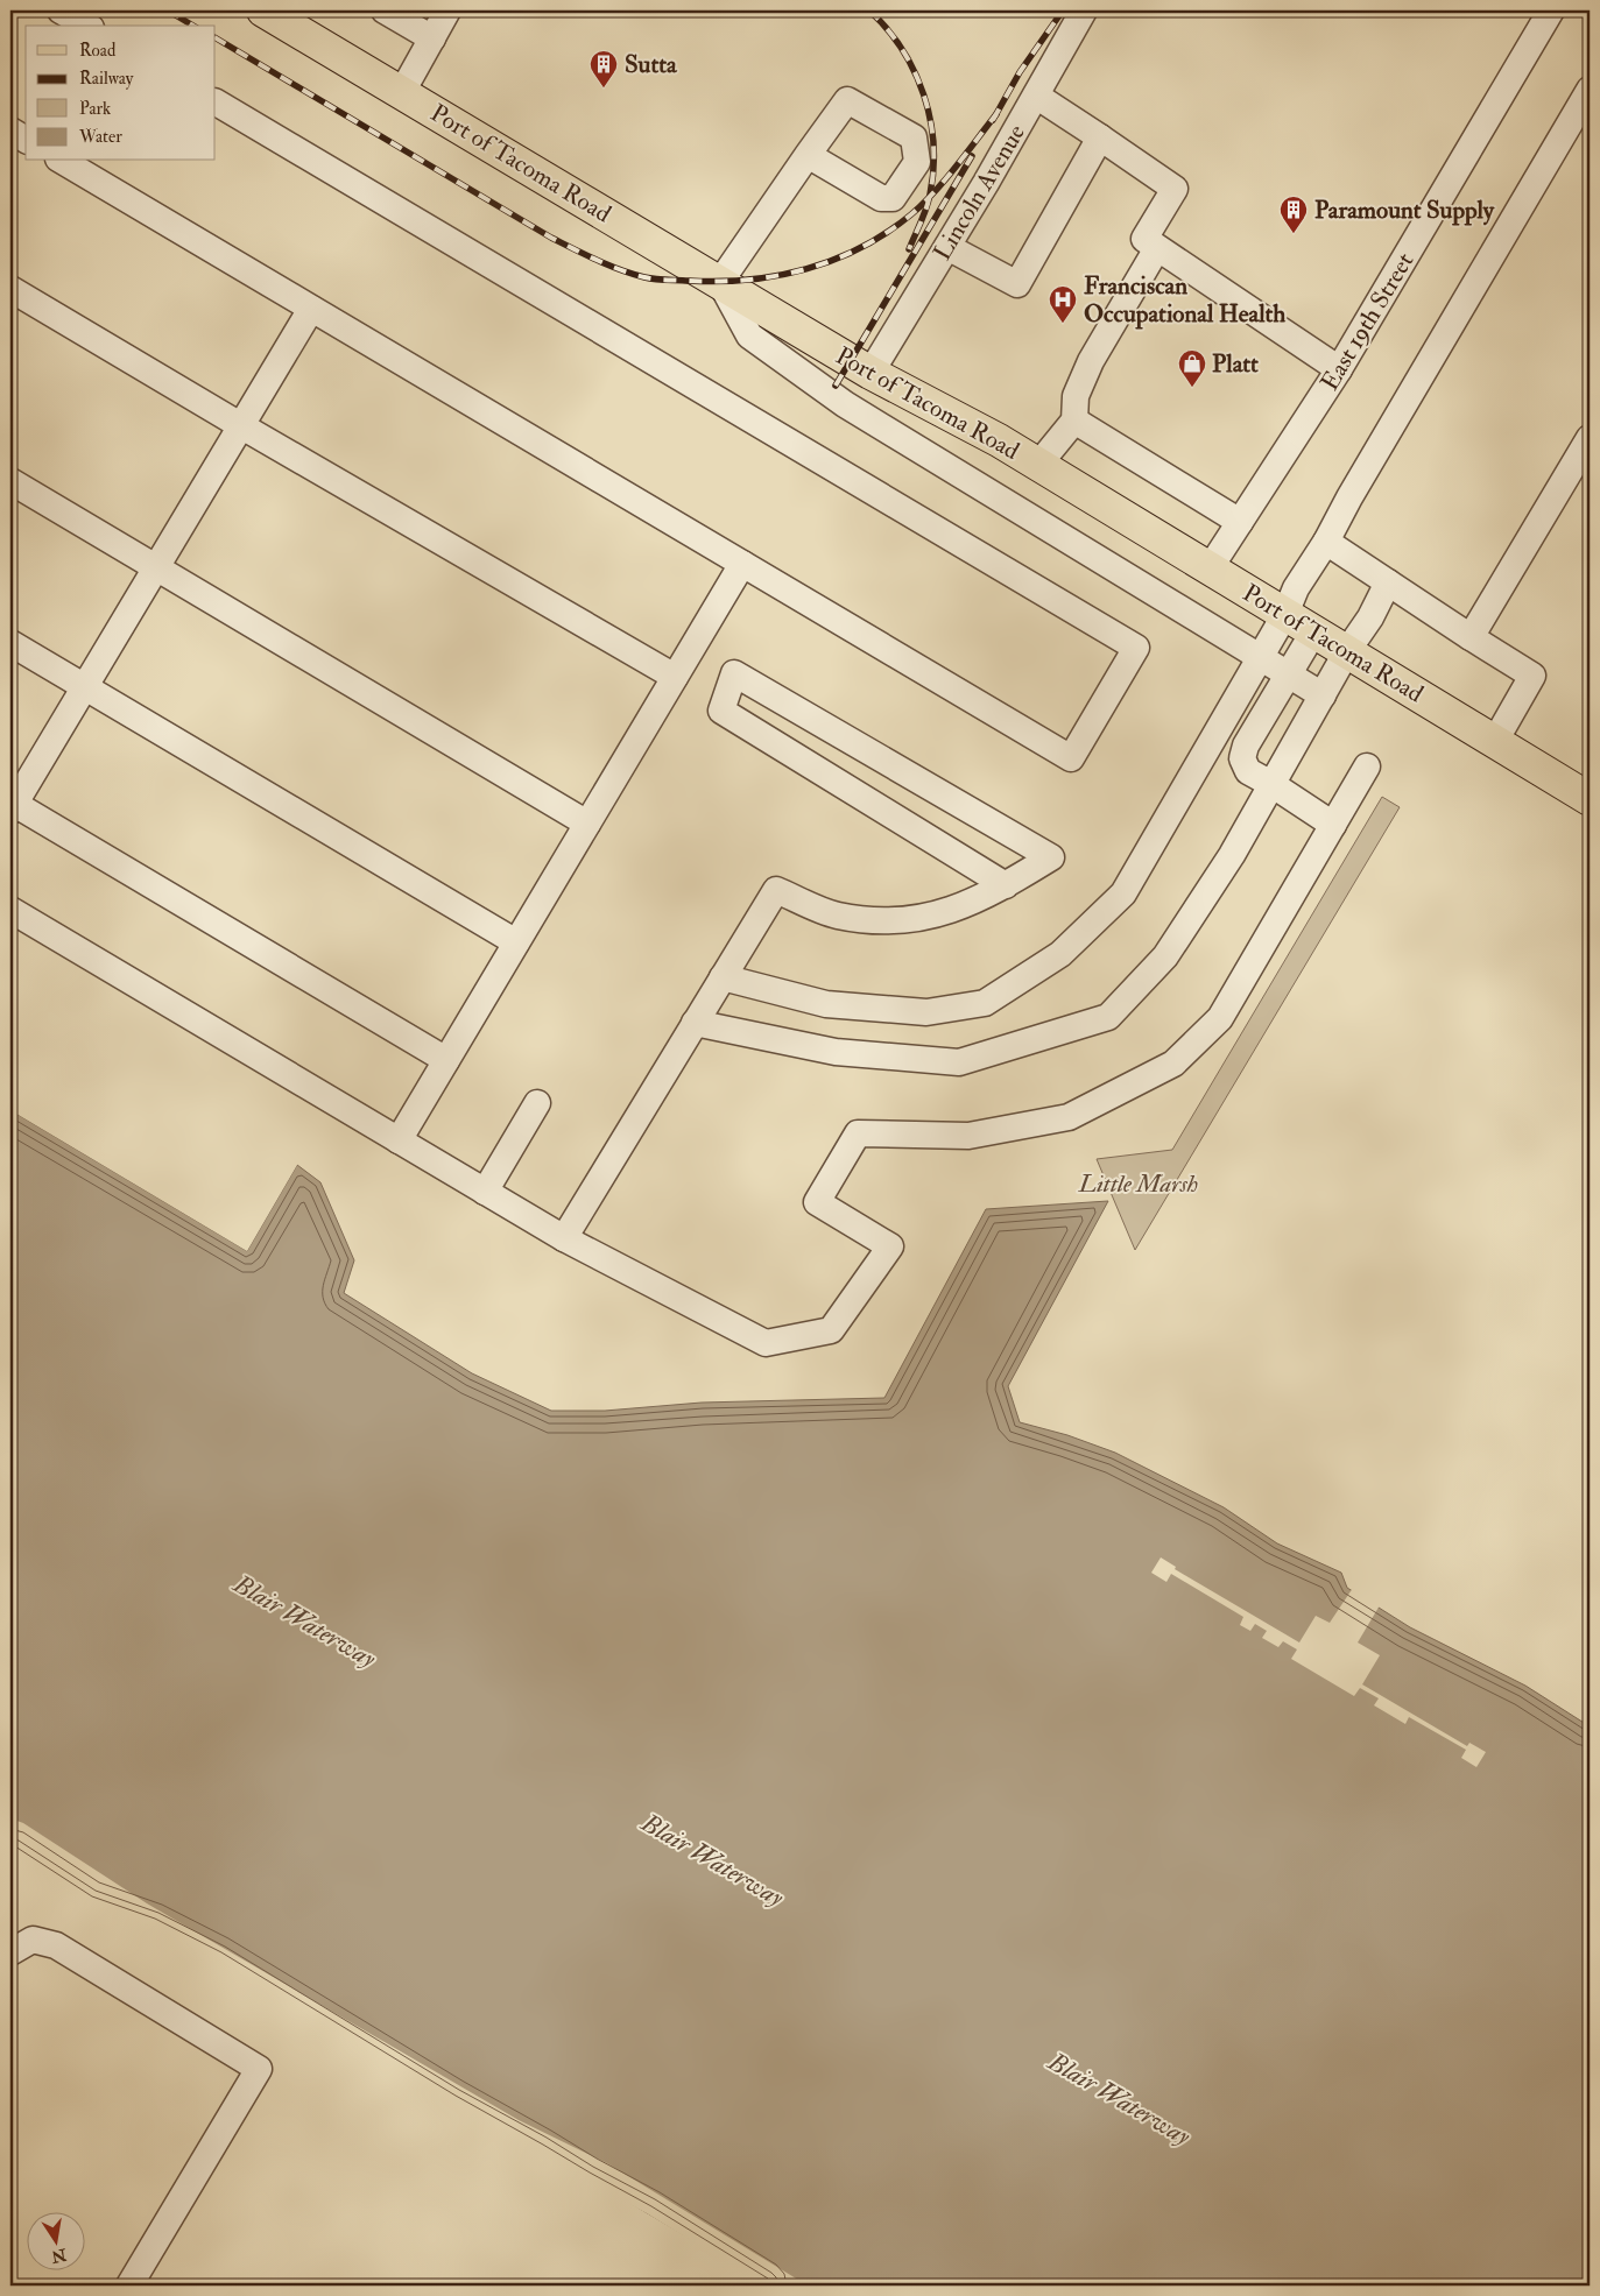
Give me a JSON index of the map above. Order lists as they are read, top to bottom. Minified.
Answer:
{"streets":{"main road":["Port of Tacoma Road"],"street":["Lincoln Avenue","East 19th Street"]},"crossings":[["Port of Tacoma Road","Lincoln Avenue"],["Port of Tacoma Road","East 19th Street"]],"water":["Blair Waterway"],"parks":["Little Marsh"],"places":{"building":["Sutta","Paramount Supply"],"hospital":["Franciscan Occupational Health"],"shop":["Platt"]},"legend":["Road","Railway","Park","Water"],"north":"bottom"}
